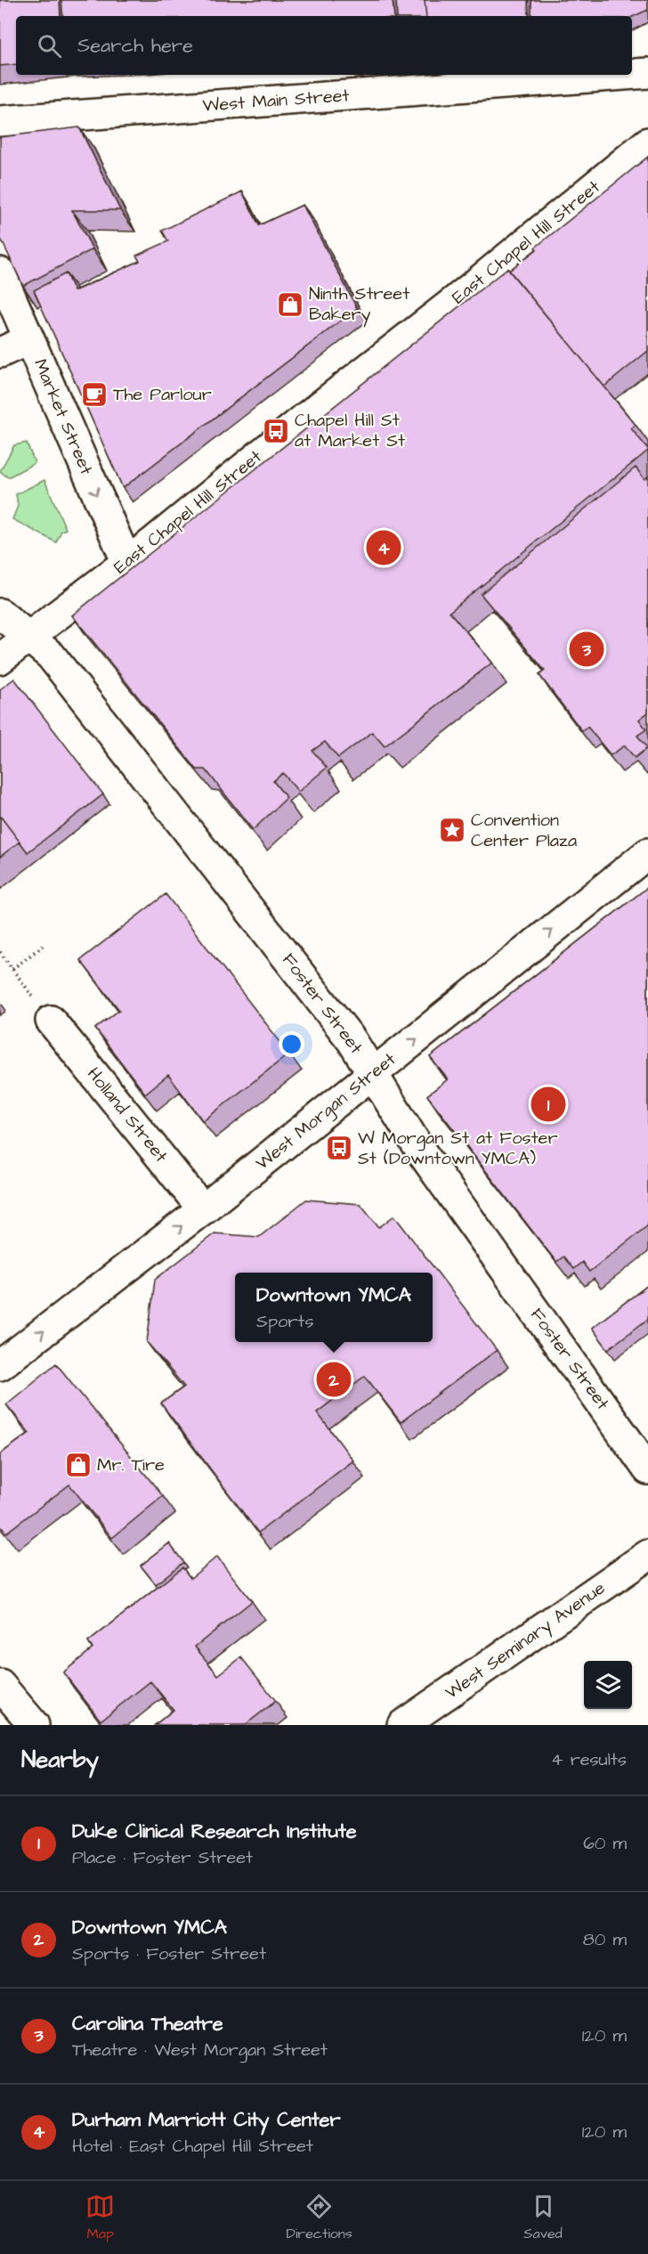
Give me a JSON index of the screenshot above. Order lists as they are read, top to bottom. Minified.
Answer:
{"streets":{"street":["West Main Street","East Chapel Hill Street","Market Street","Foster Street","West Morgan Street","Holland Street","West Seminary Avenue"]},"crossings":[["East Chapel Hill Street","Market Street"],["East Chapel Hill Street","Foster Street"],["Foster Street","West Morgan Street"],["West Morgan Street","Holland Street"]],"one_way":["Market Street","West Morgan Street"],"places":{"shop":["Ninth Street Bakery","Mr. Tire"],"cafe":["The Parlour"],"bus stop":["Chapel Hill St at Market St","W Morgan St at Foster St (Downtown YMCA)"],"place":["Convention Center Plaza"]},"page":{"search":"Search here","pins":["4","3","1","2"],"popup":["Downtown YMCA","Sports"],"heading":["Nearby","4 results"],"list":[{"mark":"1","name":"Duke Clinical Research Institute","note":"Place · Foster Street","value":"60 m"},{"mark":"2","name":"Downtown YMCA","note":"Sports · Foster Street","value":"80 m"},{"mark":"3","name":"Carolina Theatre","note":"Theatre · West Morgan Street","value":"120 m"},{"mark":"4","name":"Durham Marriott City Center","note":"Hotel · East Chapel Hill Street","value":"120 m"}],"nav":["Map","Directions","Saved"]}}
